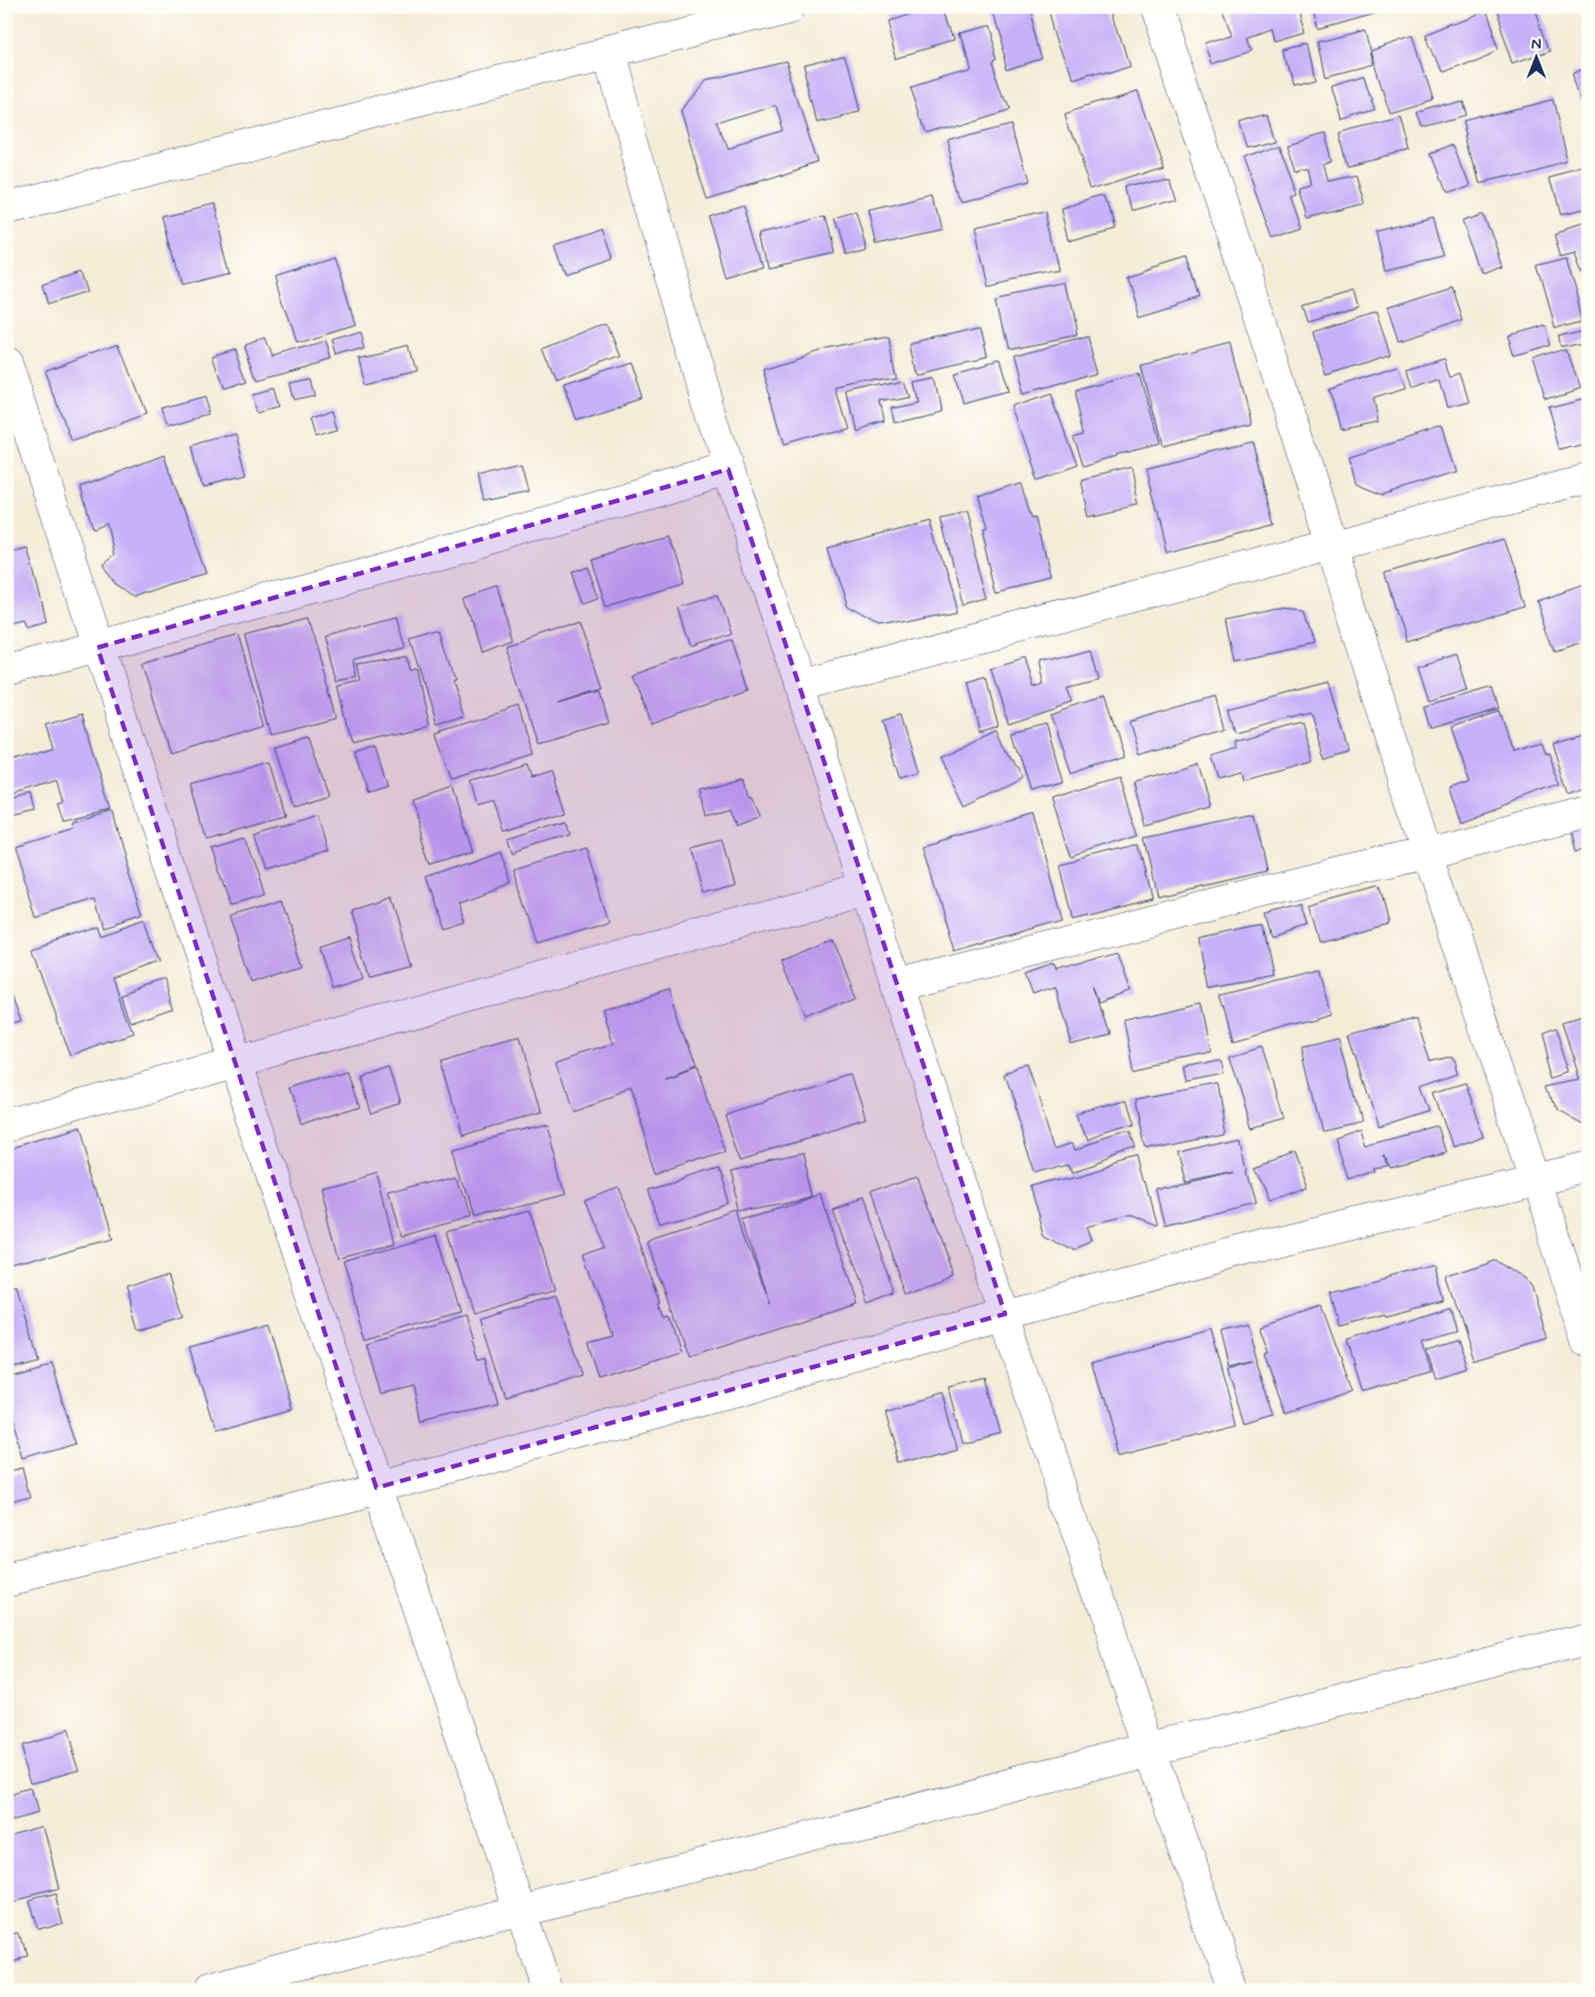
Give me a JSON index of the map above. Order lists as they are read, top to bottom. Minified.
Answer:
{"north":"top"}
